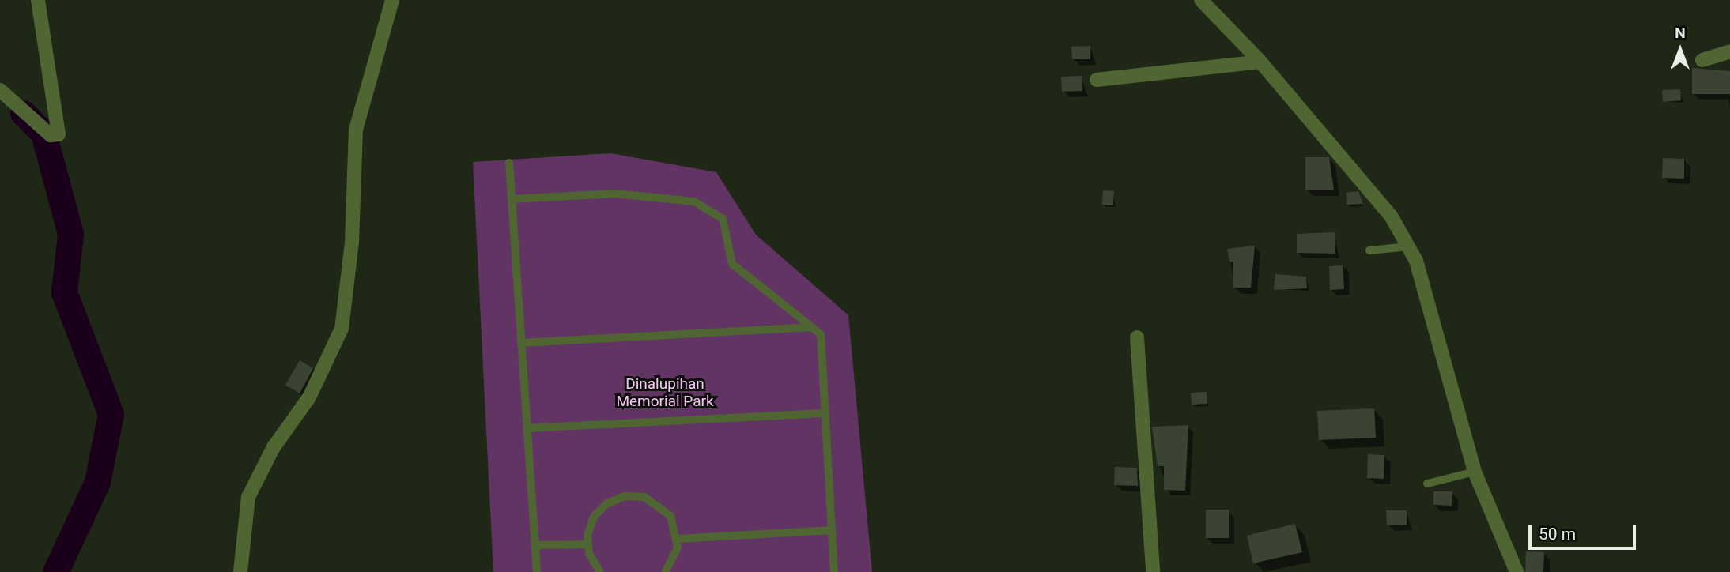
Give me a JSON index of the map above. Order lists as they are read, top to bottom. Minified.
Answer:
{"parks":["Dinalupihan Memorial Park"],"scale_bar":"50 m","north":"top"}
